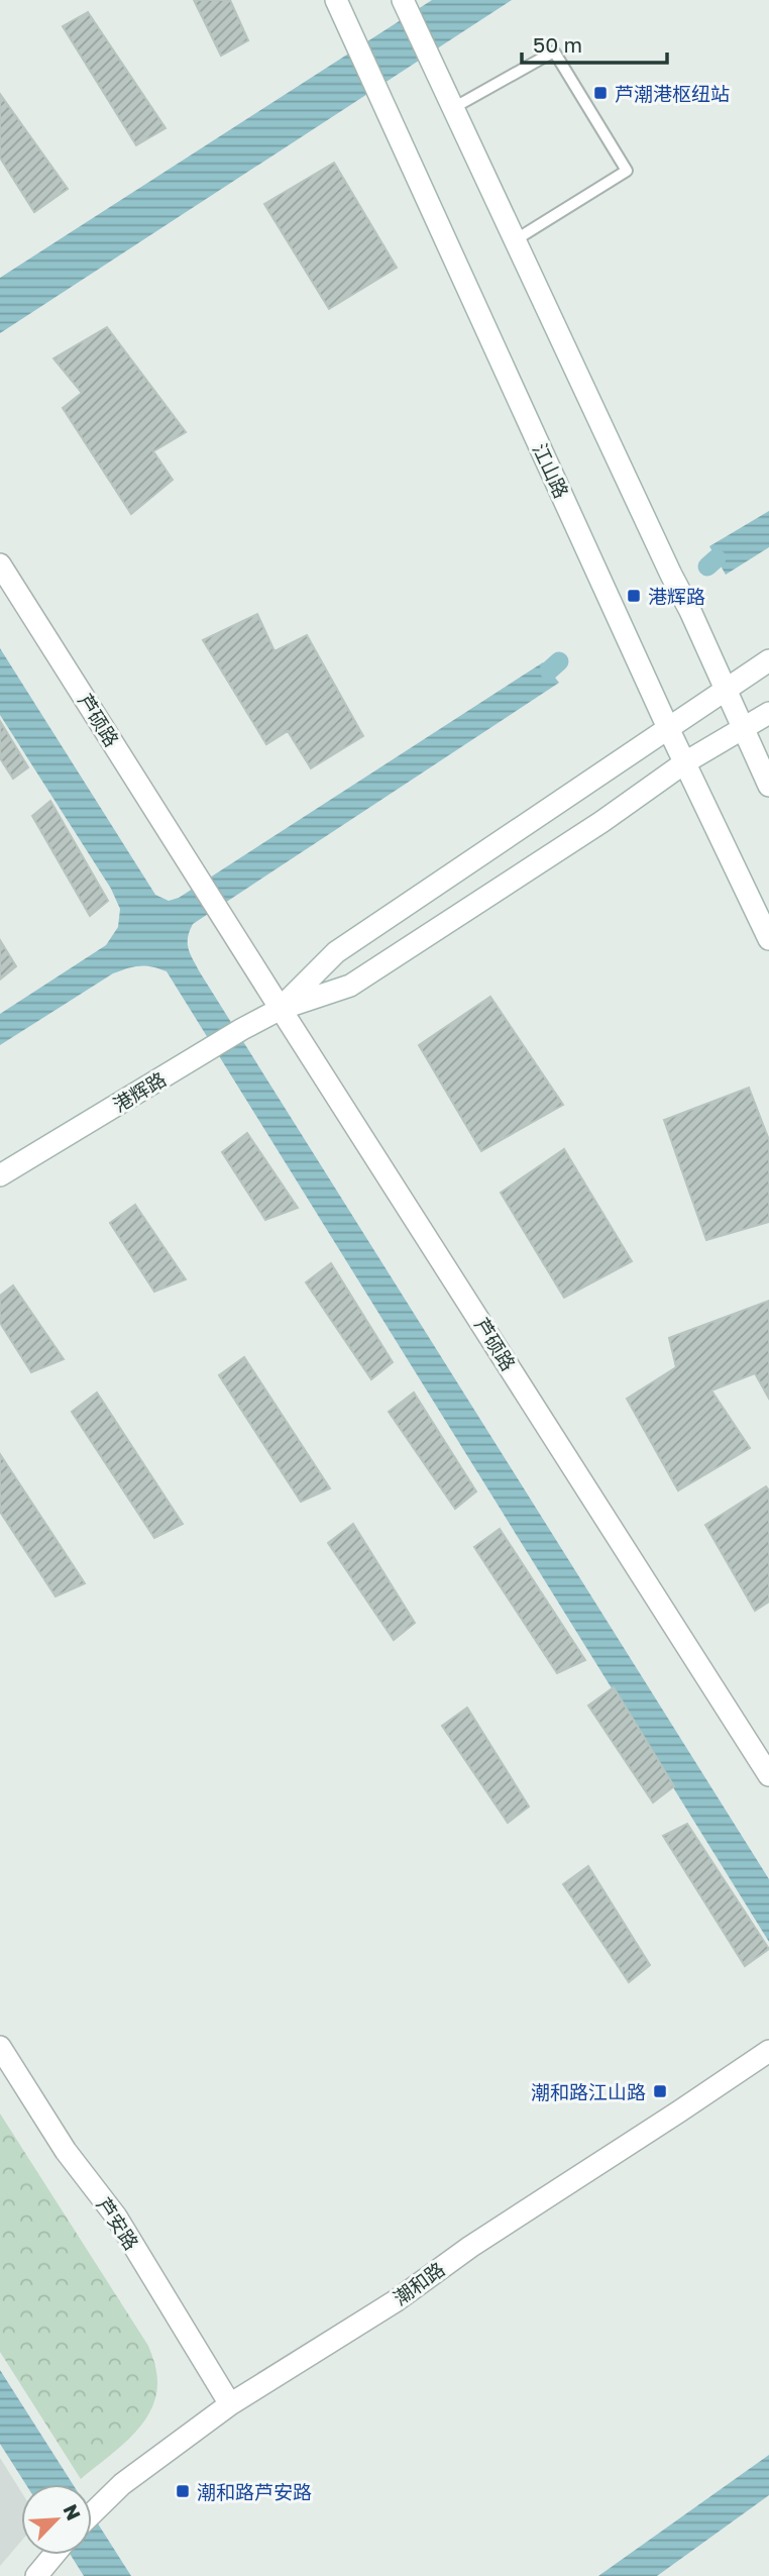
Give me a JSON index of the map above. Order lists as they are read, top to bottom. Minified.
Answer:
{"streets":{"main road":["江山路","芦硕路","港辉路","芦安路","潮和路"]},"crossings":[["江山路","港辉路"],["芦硕路","港辉路"],["芦安路","潮和路"]],"places":{"transit":["芦潮港枢纽站","港辉路","潮和路江山路","潮和路芦安路"]},"scale_bar":"50 m","north":"top right"}
